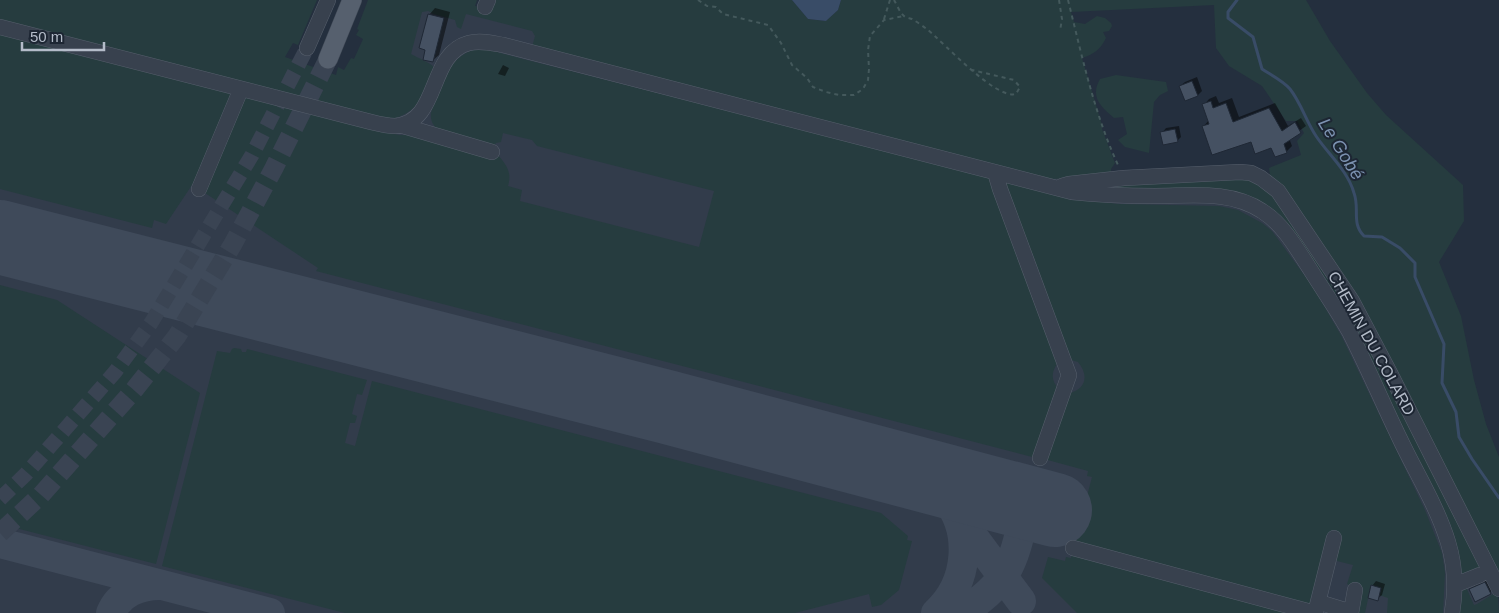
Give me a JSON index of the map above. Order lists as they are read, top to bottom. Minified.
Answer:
{"streets":{"street":["CHEMIN DU COLARD"]},"water":["Le Gobé"],"scale_bar":"50 m"}
